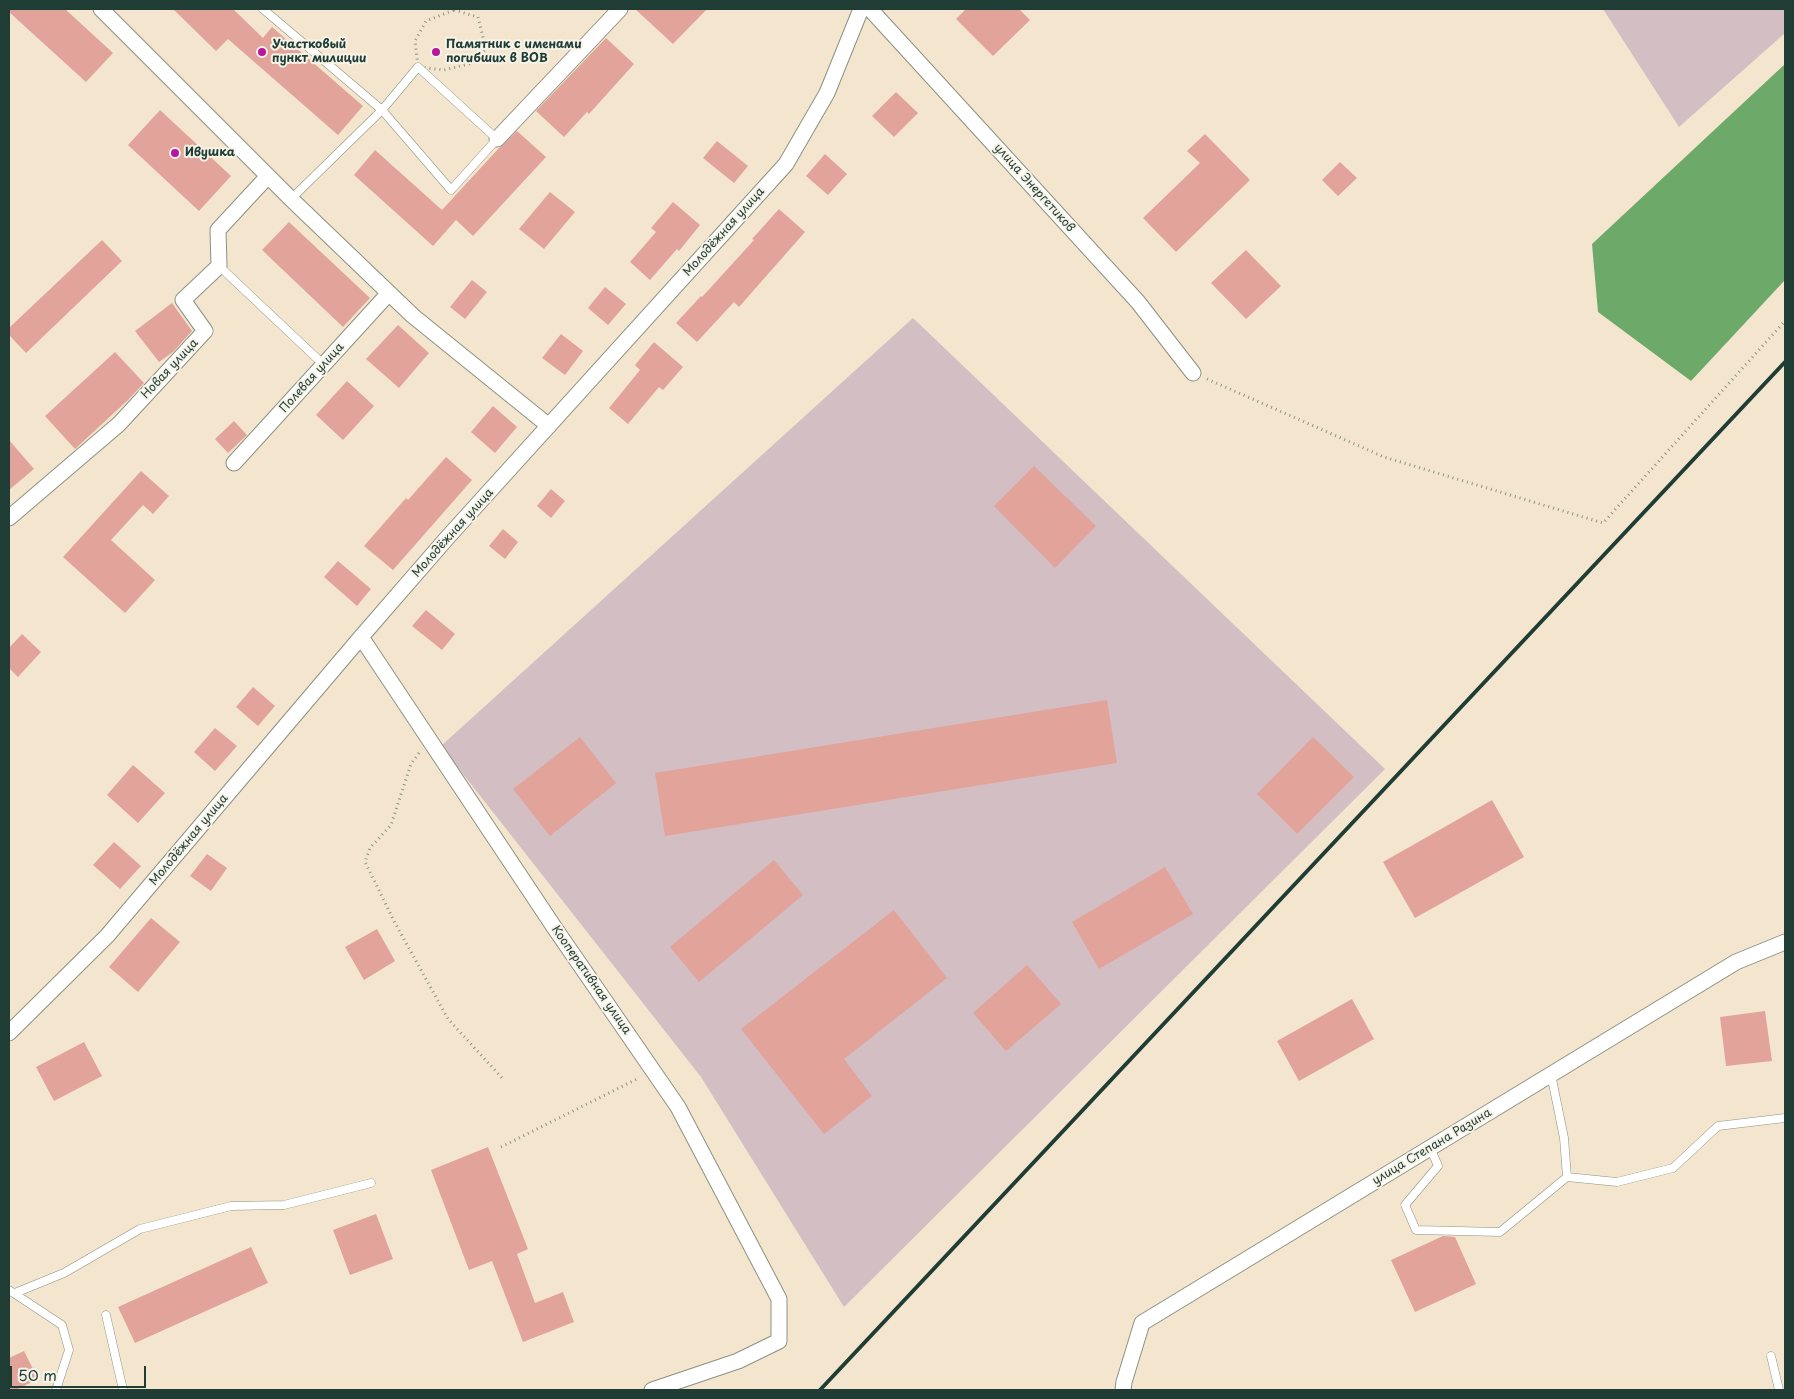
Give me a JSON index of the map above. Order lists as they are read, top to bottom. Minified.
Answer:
{"streets":{"street":["улица Энергетиков","Молодёжная улица","Новая улица","Полевая улица","Кооперативная улица","улица Степана Разина"]},"crossings":[["Молодёжная улица","Кооперативная улица"]],"places":["Участковый пункт милиции","Памятник с именами погибших в ВОВ","Ивушка"],"scale_bar":"50 m"}
